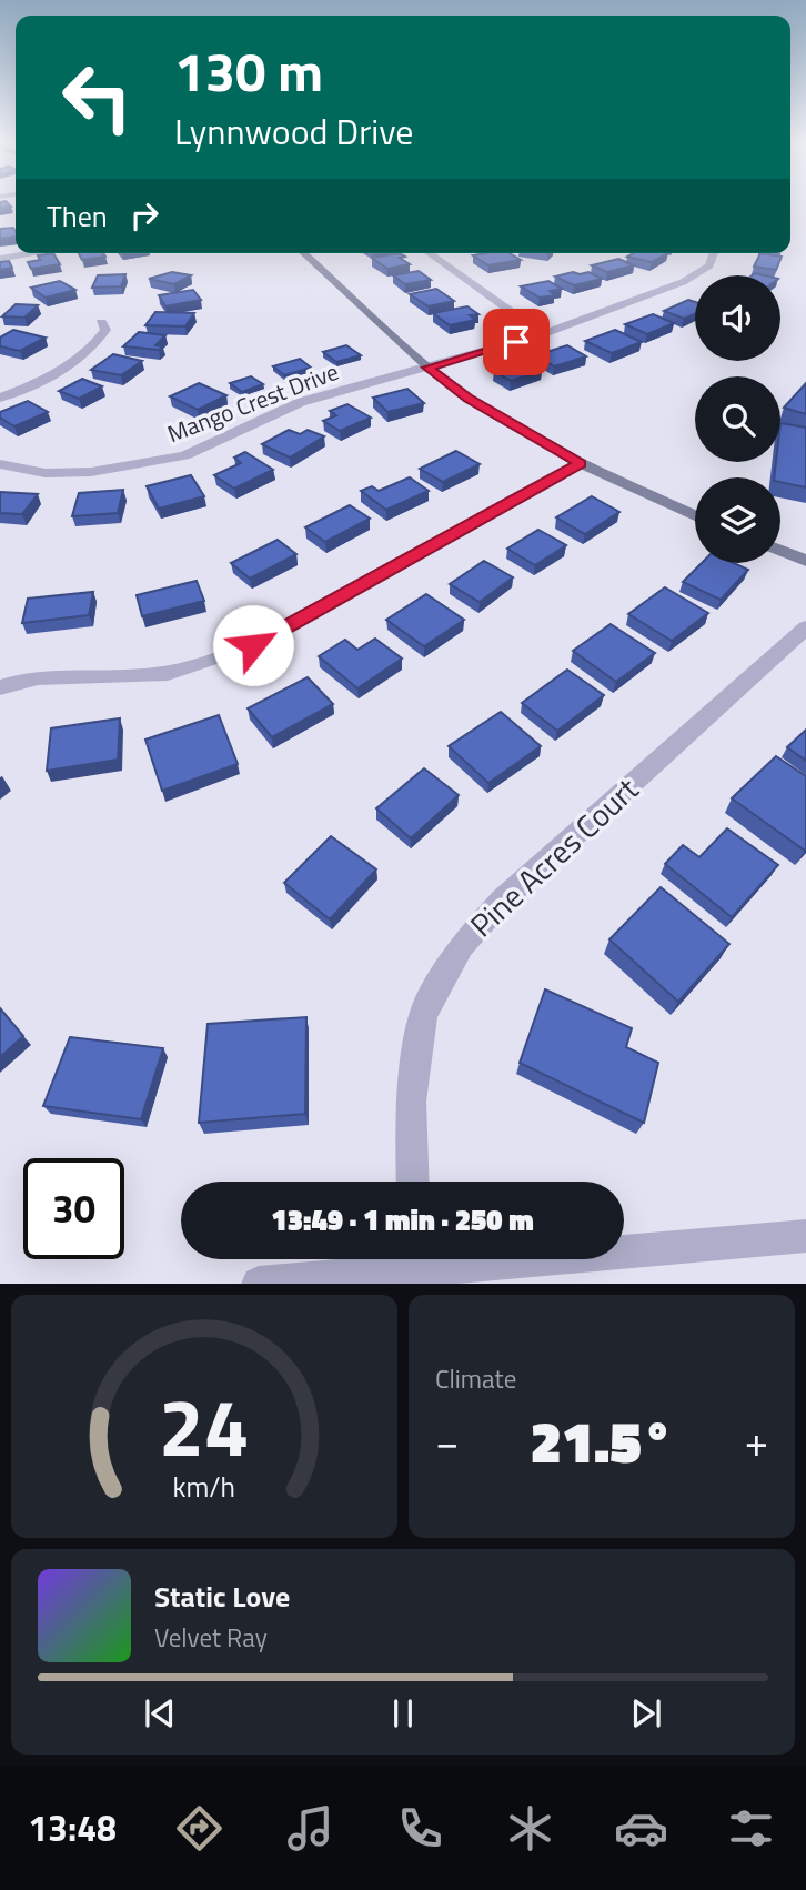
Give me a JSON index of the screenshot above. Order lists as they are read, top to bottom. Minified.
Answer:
{"streets":{"street":["Mango Crest Drive","Pine Acres Court"]},"page":{"turn":["130 m","Lynnwood Drive"],"then":"Then","limit":"30","trip":"13:49 · 1 min · 250 m","tile":"Climate","heat":["−","21.5°","+"],"song":["Static Love","Velvet Ray"],"tabs":"13:48","gauge":["24","km/h"]}}
